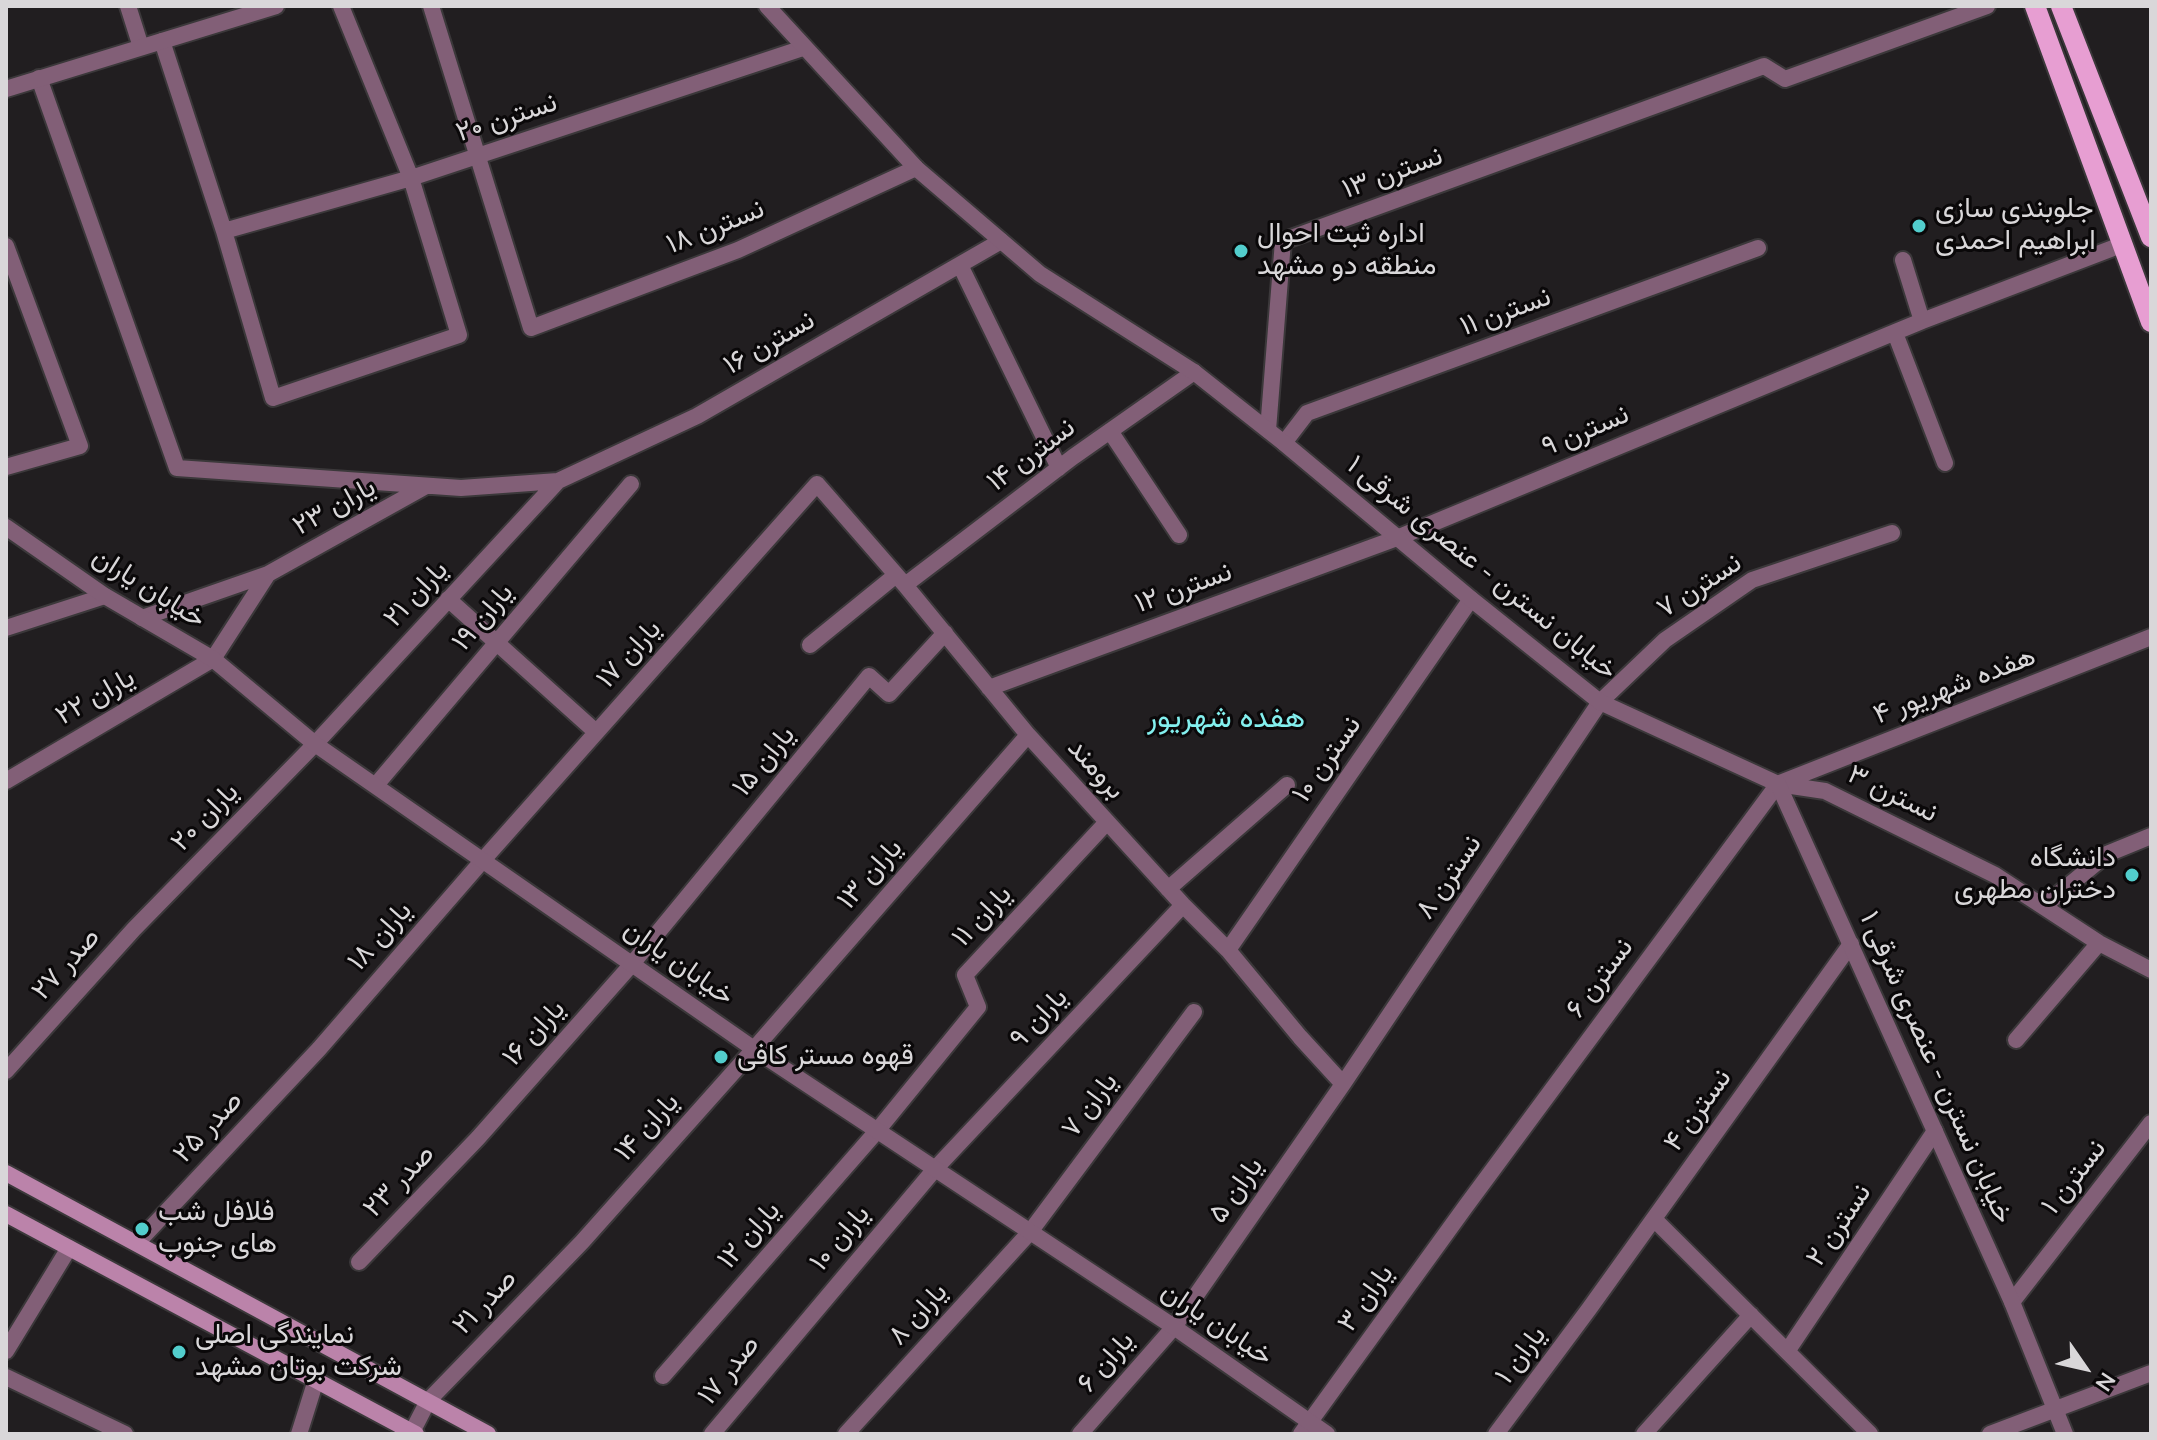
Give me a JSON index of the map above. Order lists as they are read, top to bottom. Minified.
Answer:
{"streets":{"street":["نسترن ۲۰","نسترن ۱۳","نسترن ۱۸","نسترن ۱۱","نسترن ۱۶","نسترن ۹","نسترن ۱۴","یاران ۲۳","خیابان نسترن - عنصری شرقی ۱","نسترن ۷","خیابان یاران","نسترن ۱۲","یاران ۲۱","یاران ۱۹","یاران ۱۷","هفده شهریور ۴","یاران ۲۲","نسترن ۱۰","یاران ۱۵","برومند","نسترن ۳","یاران ۲۰","یاران ۱۳","نسترن ۸","یاران ۱۱","یاران ۱۸","صدر ۲۷","نسترن ۶","یاران ۹","یاران ۱۶","یاران ۷","نسترن ۴","صدر ۲۵","یاران ۱۴","نسترن ۱","صدر ۲۳","یاران ۵","نسترن ۲","یاران ۱۲","یاران ۱۰","یاران ۳","صدر ۲۱","یاران ۸","یاران ۱","یاران ۶","صدر ۱۷"]},"crossings":[["نسترن ۲۰","نسترن ۱۸"],["نسترن ۲۰","خیابان نسترن - عنصری شرقی ۱"],["نسترن ۱۳","خیابان نسترن - عنصری شرقی ۱"],["نسترن ۱۸","خیابان نسترن - عنصری شرقی ۱"],["نسترن ۱۱","خیابان نسترن - عنصری شرقی ۱"],["نسترن ۱۶","خیابان نسترن - عنصری شرقی ۱"],["نسترن ۱۶","یاران ۲۱"],["نسترن ۹","خیابان نسترن - عنصری شرقی ۱"],["نسترن ۹","نسترن ۱۲"],["نسترن ۱۴","خیابان نسترن - عنصری شرقی ۱"],["نسترن ۱۴","برومند"],["یاران ۲۳","خیابان یاران"],["یاران ۲۳","یاران ۲۲"],["خیابان نسترن - عنصری شرقی ۱","نسترن ۷"],["خیابان نسترن - عنصری شرقی ۱","نسترن ۱۲"],["خیابان نسترن - عنصری شرقی ۱","هفده شهریور ۴"],["خیابان نسترن - عنصری شرقی ۱","نسترن ۱۰"],["خیابان نسترن - عنصری شرقی ۱","نسترن ۳"],["خیابان نسترن - عنصری شرقی ۱","نسترن ۸"],["خیابان نسترن - عنصری شرقی ۱","نسترن ۶"],["خیابان نسترن - عنصری شرقی ۱","نسترن ۴"],["خیابان نسترن - عنصری شرقی ۱","نسترن ۱"],["خیابان نسترن - عنصری شرقی ۱","نسترن ۲"],["نسترن ۷","نسترن ۸"],["خیابان یاران","یاران ۲۱"],["خیابان یاران","یاران ۱۹"],["خیابان یاران","یاران ۱۷"],["خیابان یاران","یاران ۲۲"],["خیابان یاران","یاران ۱۵"],["خیابان یاران","یاران ۲۰"],["خیابان یاران","یاران ۱۳"],["خیابان یاران","یاران ۱۱"],["خیابان یاران","یاران ۱۸"],["خیابان یاران","یاران ۹"],["خیابان یاران","یاران ۱۶"],["خیابان یاران","یاران ۷"],["خیابان یاران","یاران ۱۴"],["خیابان یاران","یاران ۵"],["خیابان یاران","یاران ۱۲"],["خیابان یاران","یاران ۱۰"],["خیابان یاران","یاران ۳"],["خیابان یاران","یاران ۸"],["خیابان یاران","یاران ۶"],["نسترن ۱۲","برومند"],["یاران ۲۱","یاران ۲۰"],["یاران ۱۷","برومند"],["یاران ۱۷","یاران ۱۸"],["هفده شهریور ۴","نسترن ۳"],["هفده شهریور ۴","نسترن ۶"],["نسترن ۱۰","برومند"],["یاران ۱۵","برومند"],["یاران ۱۵","یاران ۱۶"],["برومند","یاران ۱۳"],["برومند","نسترن ۸"],["برومند","یاران ۱۱"],["برومند","یاران ۹"],["برومند","یاران ۵"],["نسترن ۳","نسترن ۶"],["یاران ۲۰","صدر ۲۷"],["یاران ۱۳","یاران ۱۴"],["نسترن ۸","یاران ۵"],["یاران ۱۱","یاران ۱۲"],["یاران ۱۸","صدر ۲۵"],["نسترن ۶","یاران ۳"],["یاران ۹","یاران ۱۰"],["یاران ۱۶","صدر ۲۳"],["یاران ۷","یاران ۸"],["نسترن ۴","یاران ۱"],["یاران ۱۴","صدر ۲۱"],["یاران ۵","یاران ۶"],["یاران ۱۰","صدر ۱۷"]],"districts":["هفده شهریور"],"places":["جلوبندی سازی ابراهیم احمدی","اداره ثبت احوال منطقه دو مشهد","دانشگاه دختران مطهری","قهوه مستر کافی","فلافل شب های جنوب","نمایندگی اصلی شرکت بوتان مشهد"],"north":"bottom right"}
